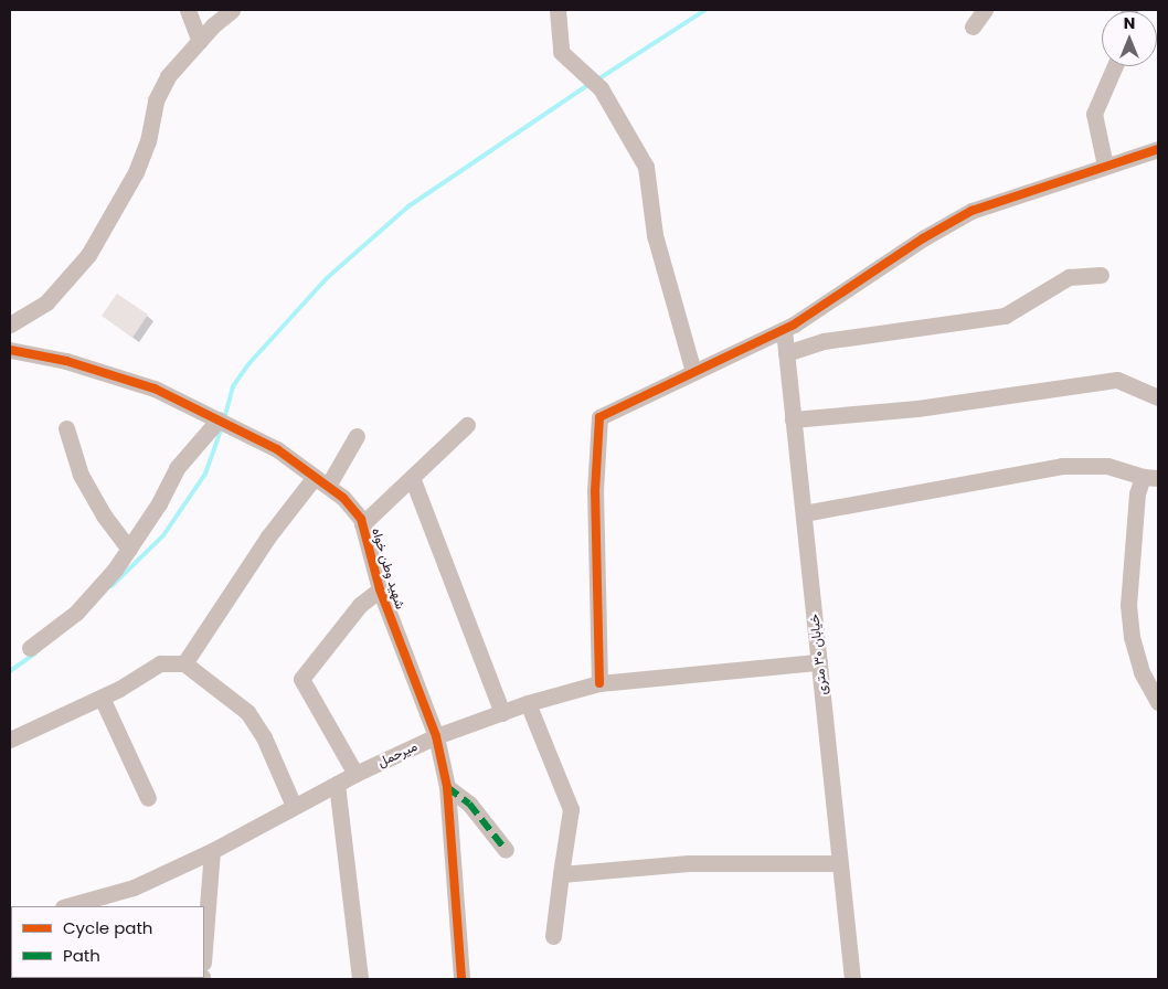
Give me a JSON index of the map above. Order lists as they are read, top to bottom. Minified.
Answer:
{"streets":{"street":["شهید وطن خواه","خیابان ۳۰ متری","میرحمل"]},"crossings":[["شهید وطن خواه","میرحمل"],["خیابان ۳۰ متری","میرحمل"]],"legend":["Cycle path","Path"],"north":"top"}
